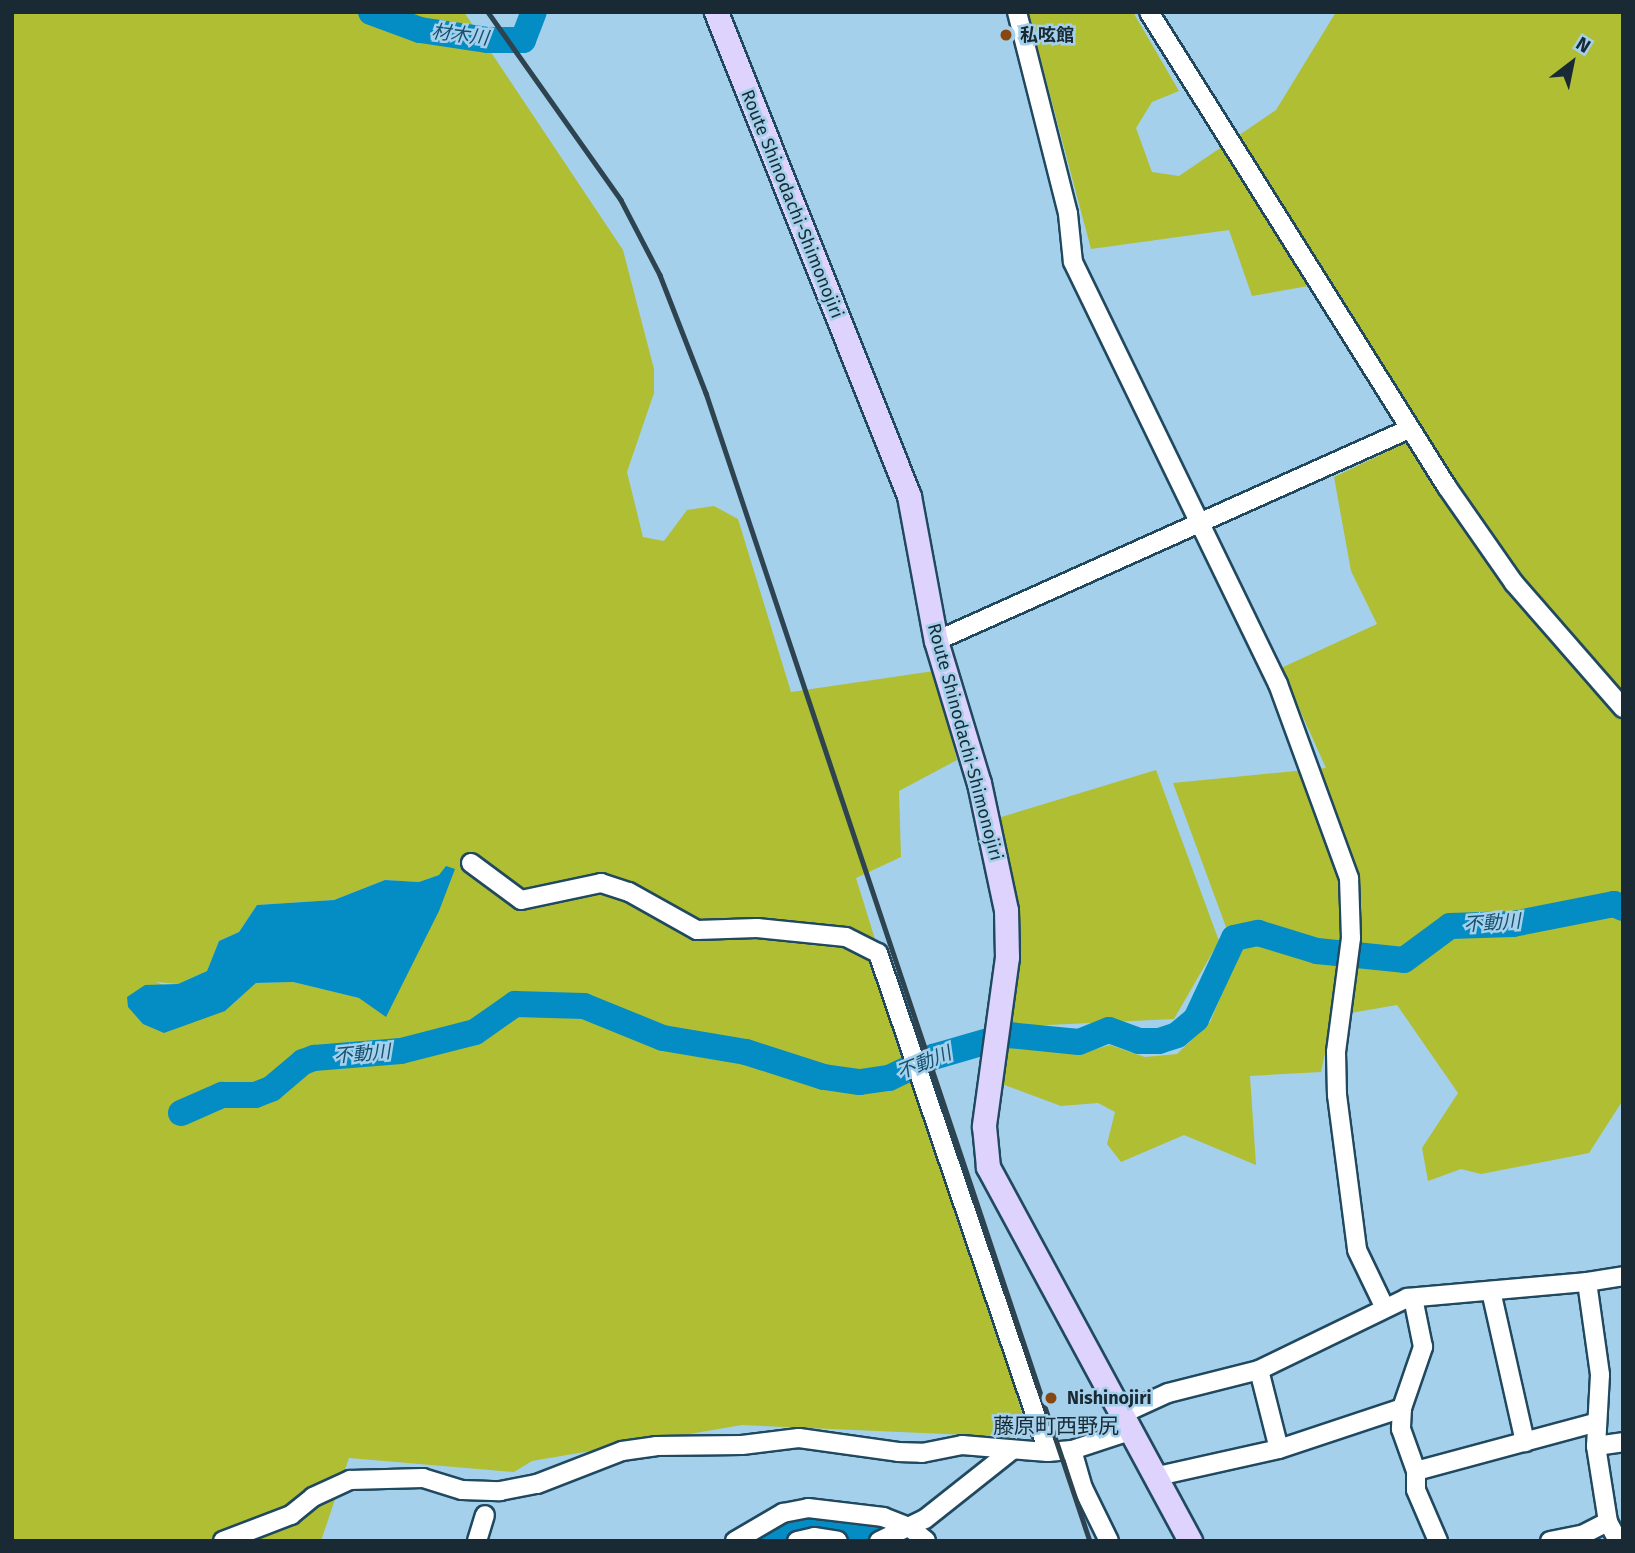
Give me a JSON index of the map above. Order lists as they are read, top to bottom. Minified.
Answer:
{"streets":{"main road":["Route Shinodachi-Shimonojiri"]},"districts":["藤原町西野尻"],"water":["材木川","不動川"],"places":["私呟館","Nishinojiri"],"north":"top right"}
